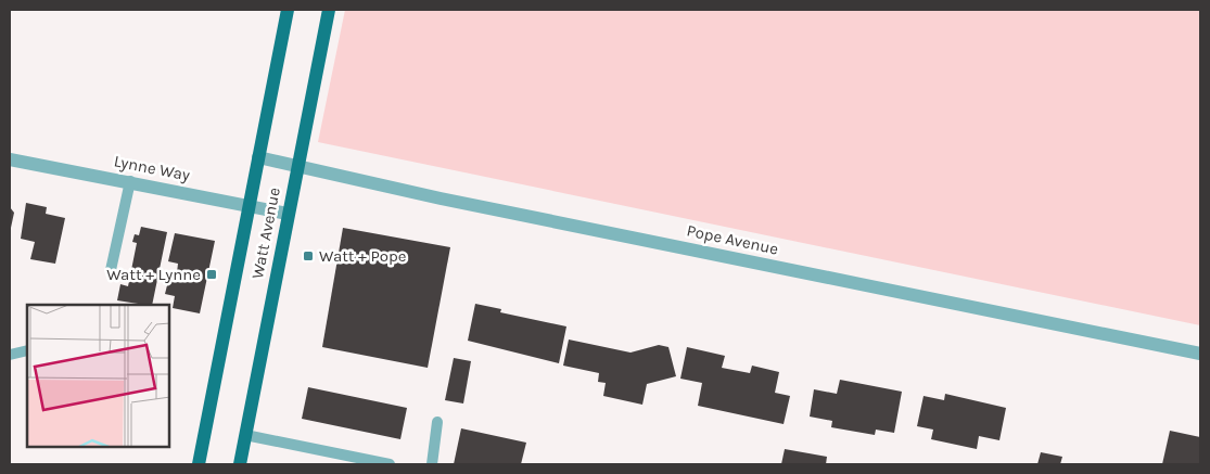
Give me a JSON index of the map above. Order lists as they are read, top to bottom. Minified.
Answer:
{"streets":{"main road":["Watt Avenue"],"street":["Lynne Way","Pope Avenue"]},"crossings":[["Lynne Way","Watt Avenue"],["Watt Avenue","Pope Avenue"]],"places":{"transit":["Watt + Pope","Watt + Lynne"]}}
